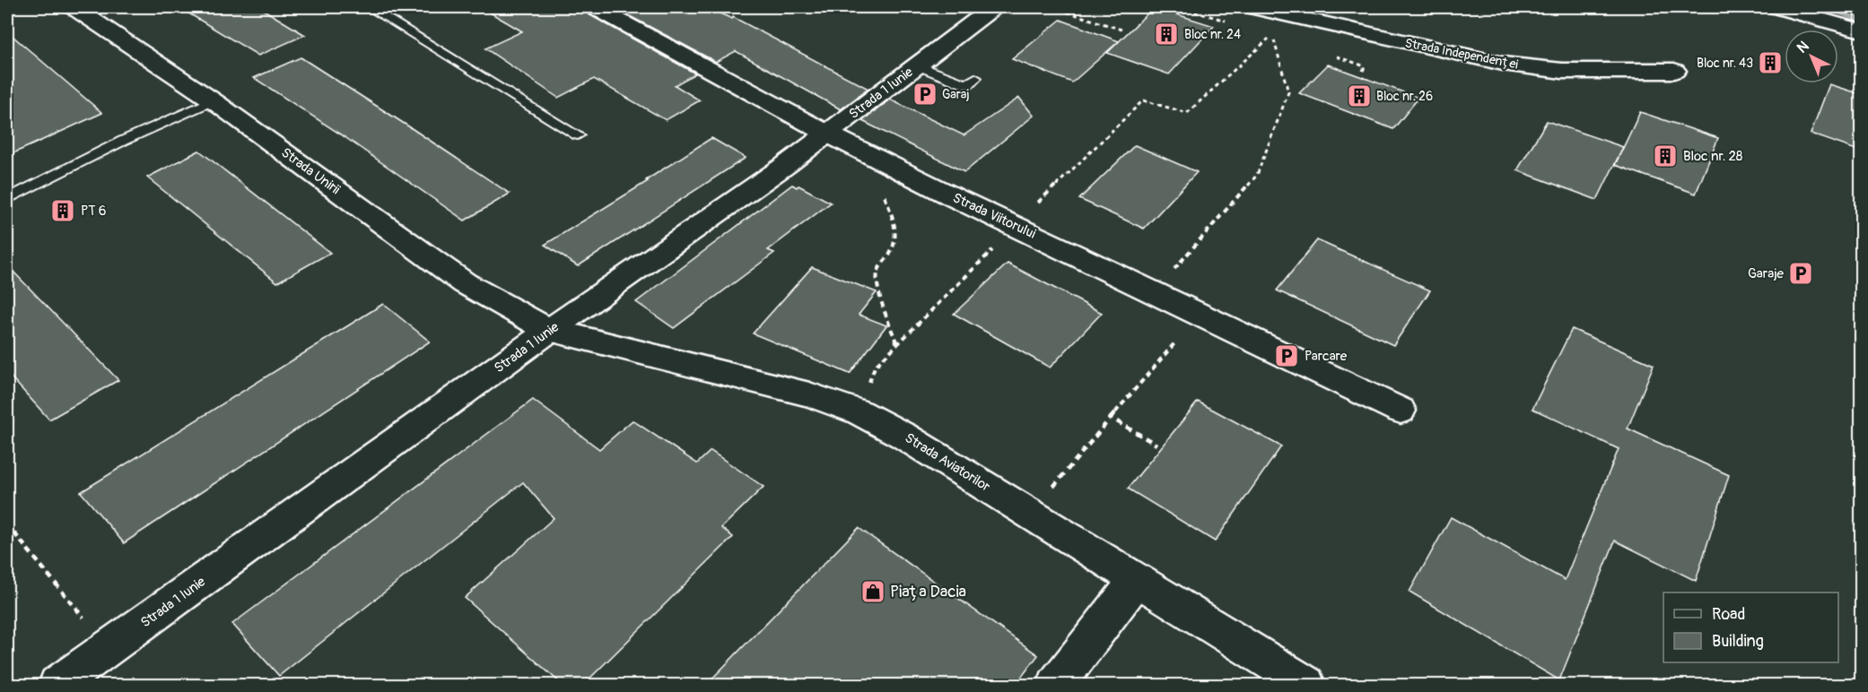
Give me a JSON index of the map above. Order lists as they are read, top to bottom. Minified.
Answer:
{"streets":{"street":["Strada Independenței","Strada 1 Iunie","Strada Unirii","Strada Viitorului","Strada Aviatorilor"]},"crossings":[["Strada 1 Iunie","Strada Unirii"],["Strada 1 Iunie","Strada Viitorului"],["Strada 1 Iunie","Strada Aviatorilor"],["Strada Unirii","Strada Aviatorilor"]],"places":{"building":["Bloc nr. 24","Bloc nr. 43","Bloc nr. 26","Bloc nr. 28","PT 6"],"parking":["Garaj","Garaje","Parcare"],"shop":["Piața Dacia"]},"legend":["Road","Building"],"north":"top left"}
